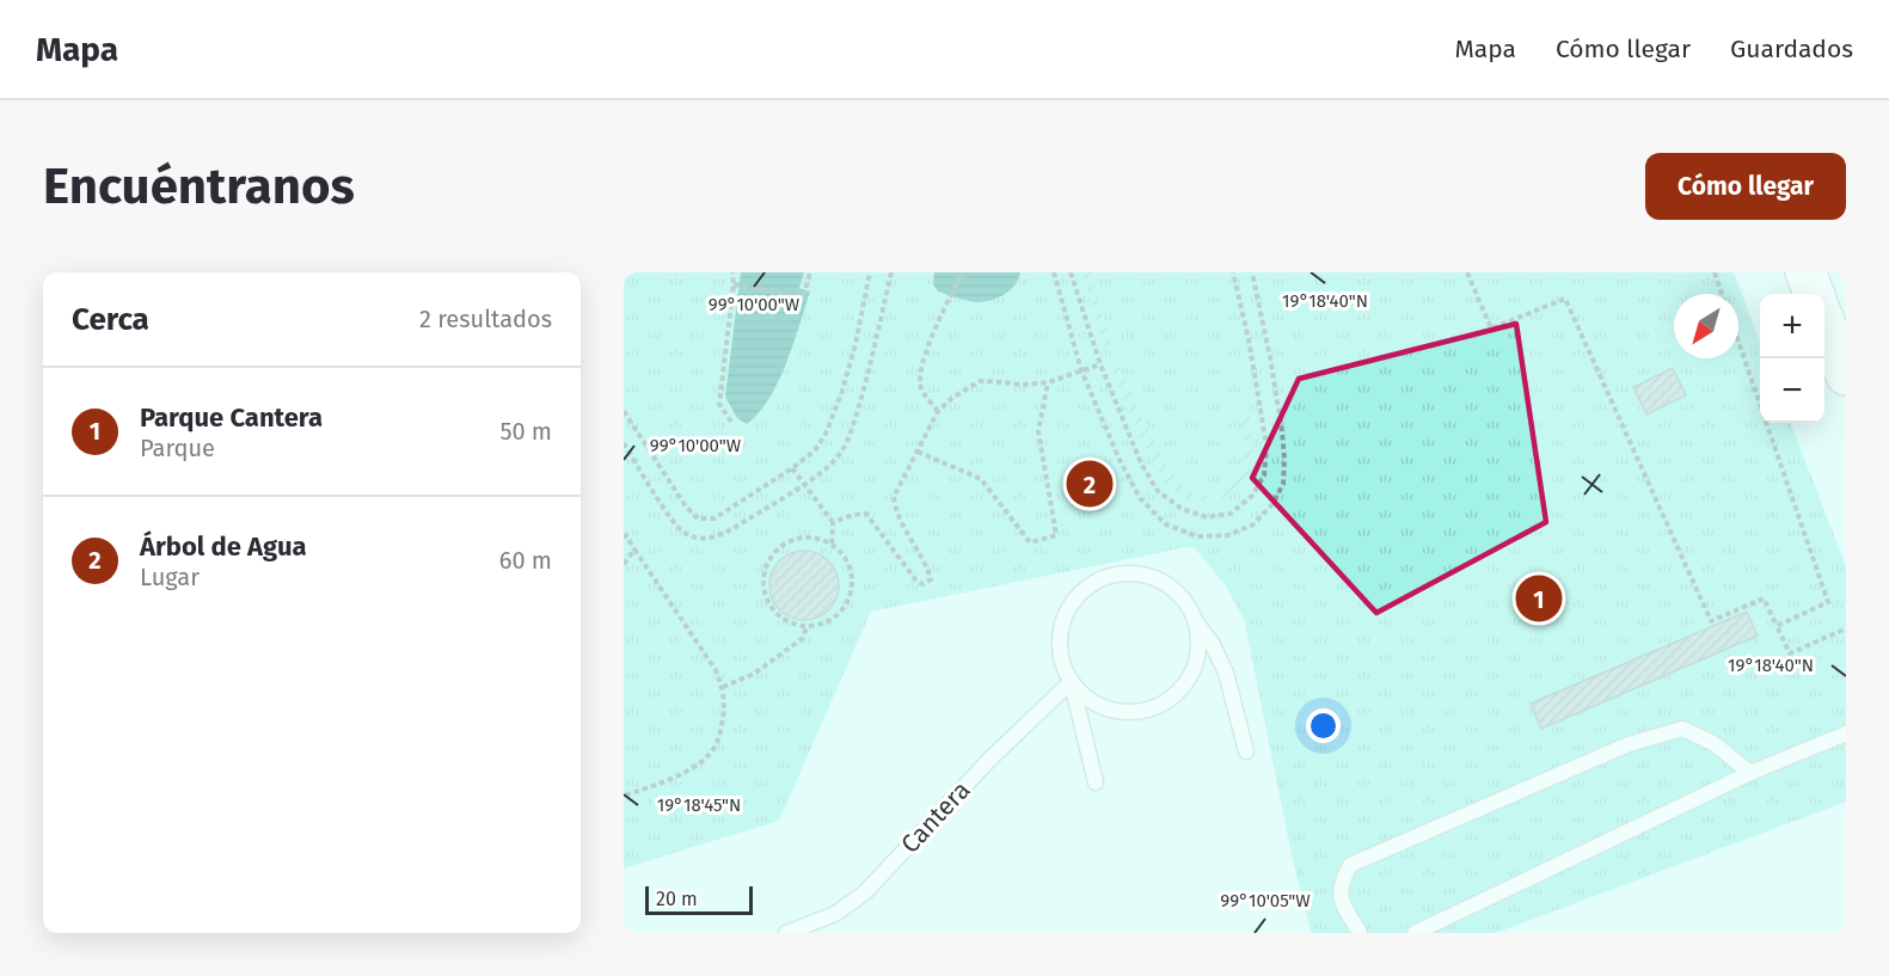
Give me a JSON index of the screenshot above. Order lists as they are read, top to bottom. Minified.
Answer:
{"streets":{"lane":["Cantera"]},"scale_bar":"20 m","north":"bottom left","page":{"header":"Mapa","nav":["Mapa","Cómo llegar","Guardados"],"buttons":"Cómo llegar","title":"Encuéntranos","heading":["Cerca","2 resultados"],"map_buttons":["+","−"],"list":[{"mark":"1","name":"Parque Cantera","note":"Parque","value":"50 m"},{"mark":"2","name":"Árbol de Agua","note":"Lugar","value":"60 m"}],"pins":["2","1"],"scale":"20 m"},"coordinates":["19°18'40\"N","99°10'00\"W","19°18'45\"N","99°10'05\"W"]}
